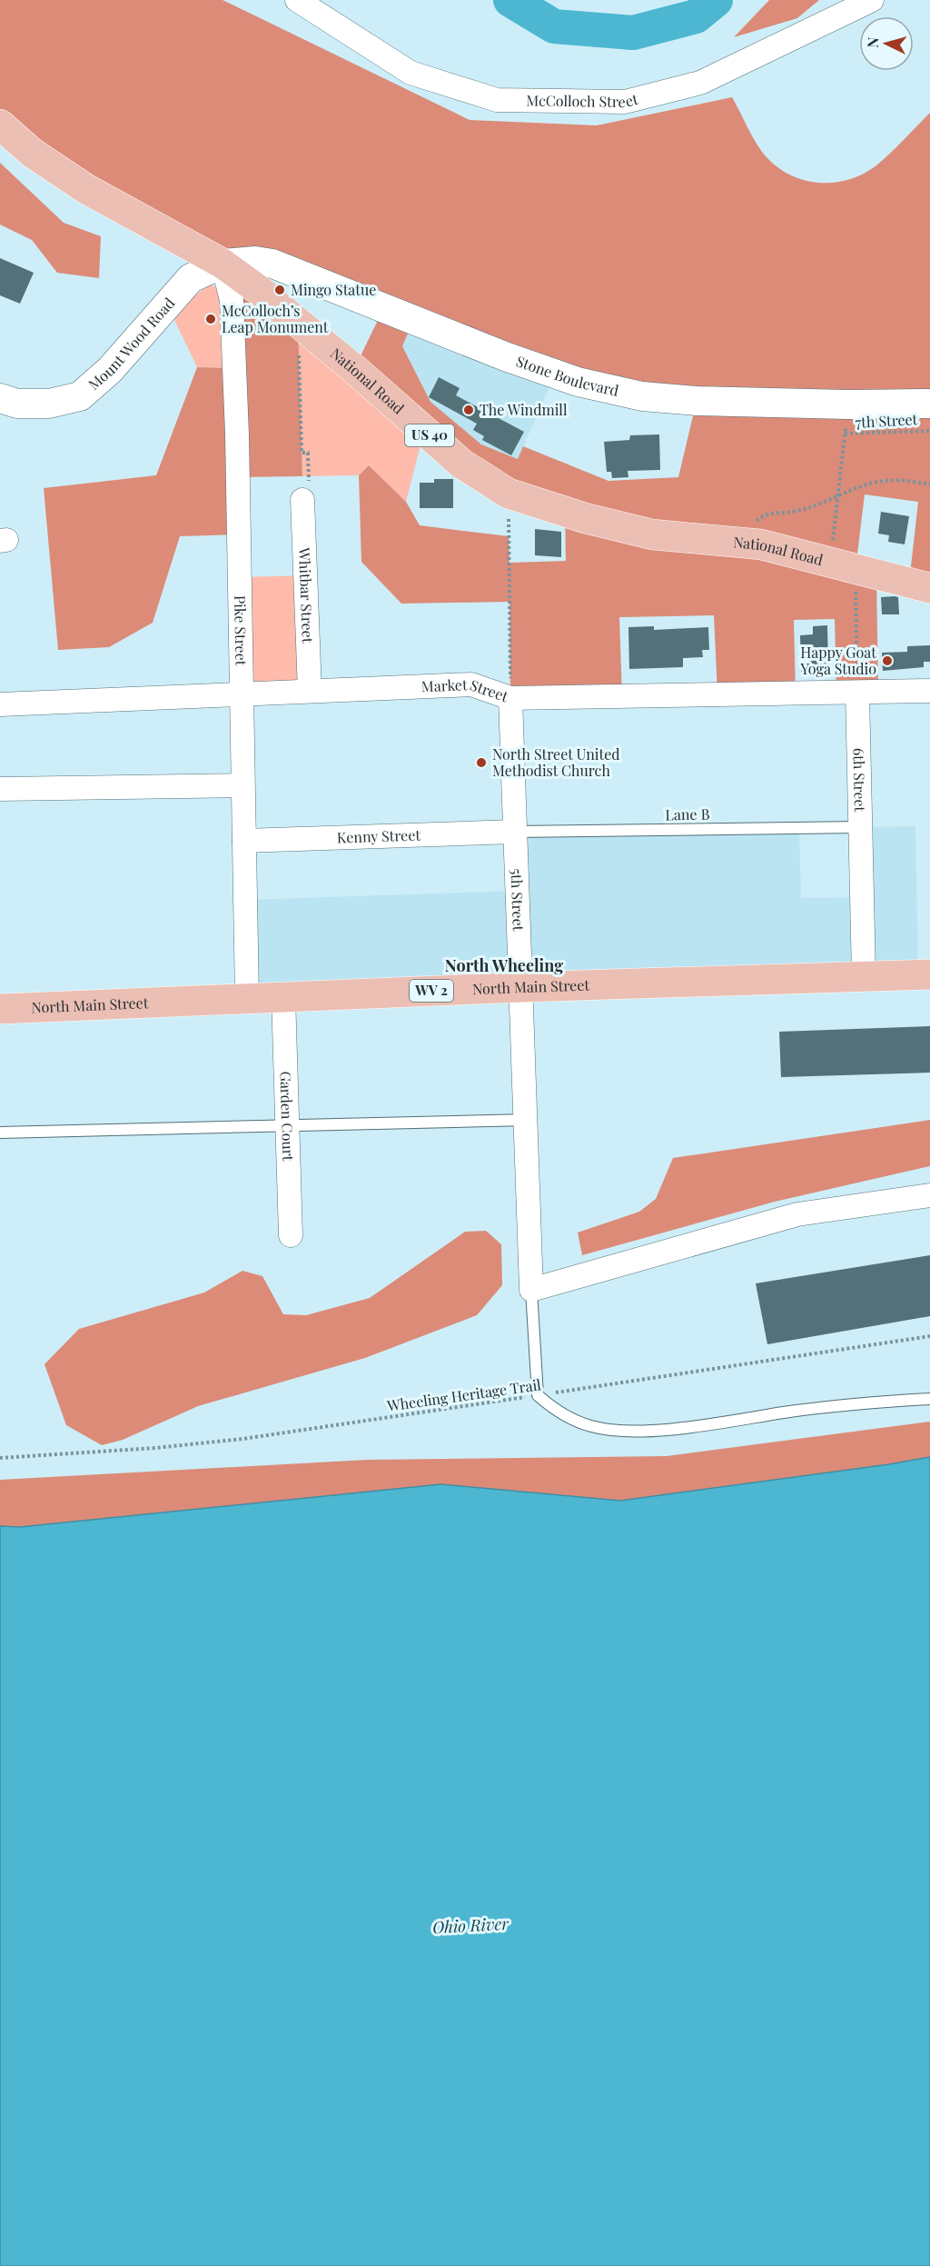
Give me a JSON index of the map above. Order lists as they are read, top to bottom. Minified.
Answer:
{"streets":{"main road":["National Road","US 40","North Main Street","WV 2"],"street":["McColloch Street","Mount Wood Road","Stone Boulevard","Whitbar Street","Pike Street","Market Street","6th Street","Kenny Street","5th Street","Garden Court"],"lane":["Lane B"],"path":["7th Street","Wheeling Heritage Trail"]},"crossings":[["Mount Wood Road","Stone Boulevard"],["Mount Wood Road","National Road"],["Mount Wood Road","Pike Street"],["Stone Boulevard","National Road"],["Stone Boulevard","7th Street"],["Stone Boulevard","Pike Street"],["National Road","Pike Street"],["Whitbar Street","Market Street"],["Pike Street","Market Street"],["Pike Street","Kenny Street"],["Pike Street","North Main Street"],["Market Street","6th Street"],["Market Street","5th Street"],["6th Street","Lane B"],["6th Street","North Main Street"],["Lane B","Kenny Street"],["Lane B","5th Street"],["Kenny Street","5th Street"],["5th Street","North Main Street"],["North Main Street","Garden Court"]],"districts":["North Wheeling"],"water":["Ohio River"],"places":["Mingo Statue","McColloch’s Leap Monument","The Windmill","Happy Goat Yoga Studio","North Street United Methodist Church"],"north":"left"}
